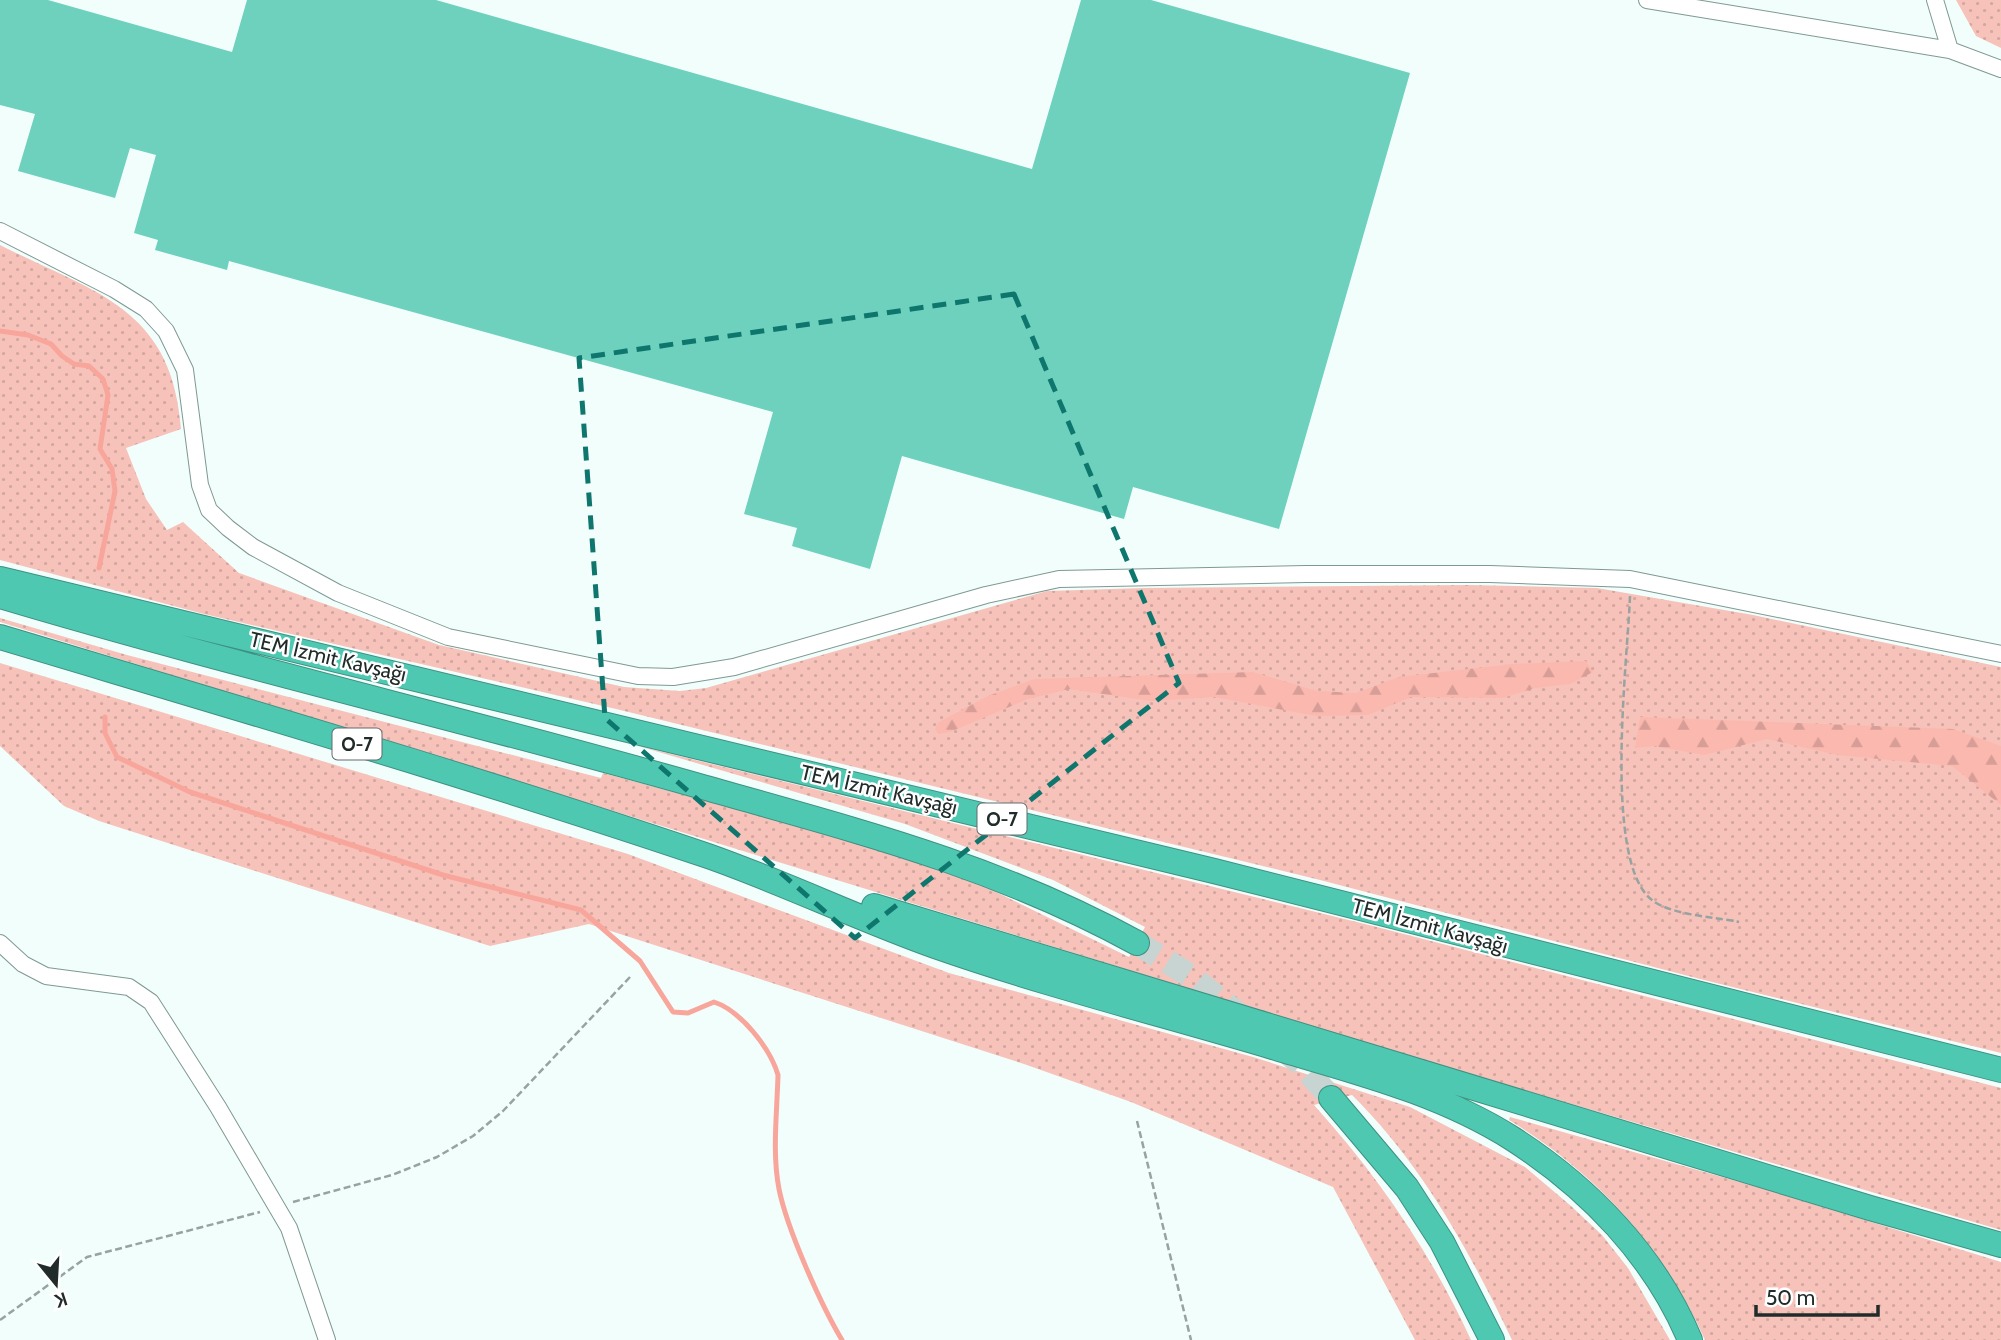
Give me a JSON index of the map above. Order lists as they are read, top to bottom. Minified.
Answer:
{"streets":{"highway":["TEM İzmit Kavşağı","O-7"]},"scale_bar":"50 m","north":"bottom"}
